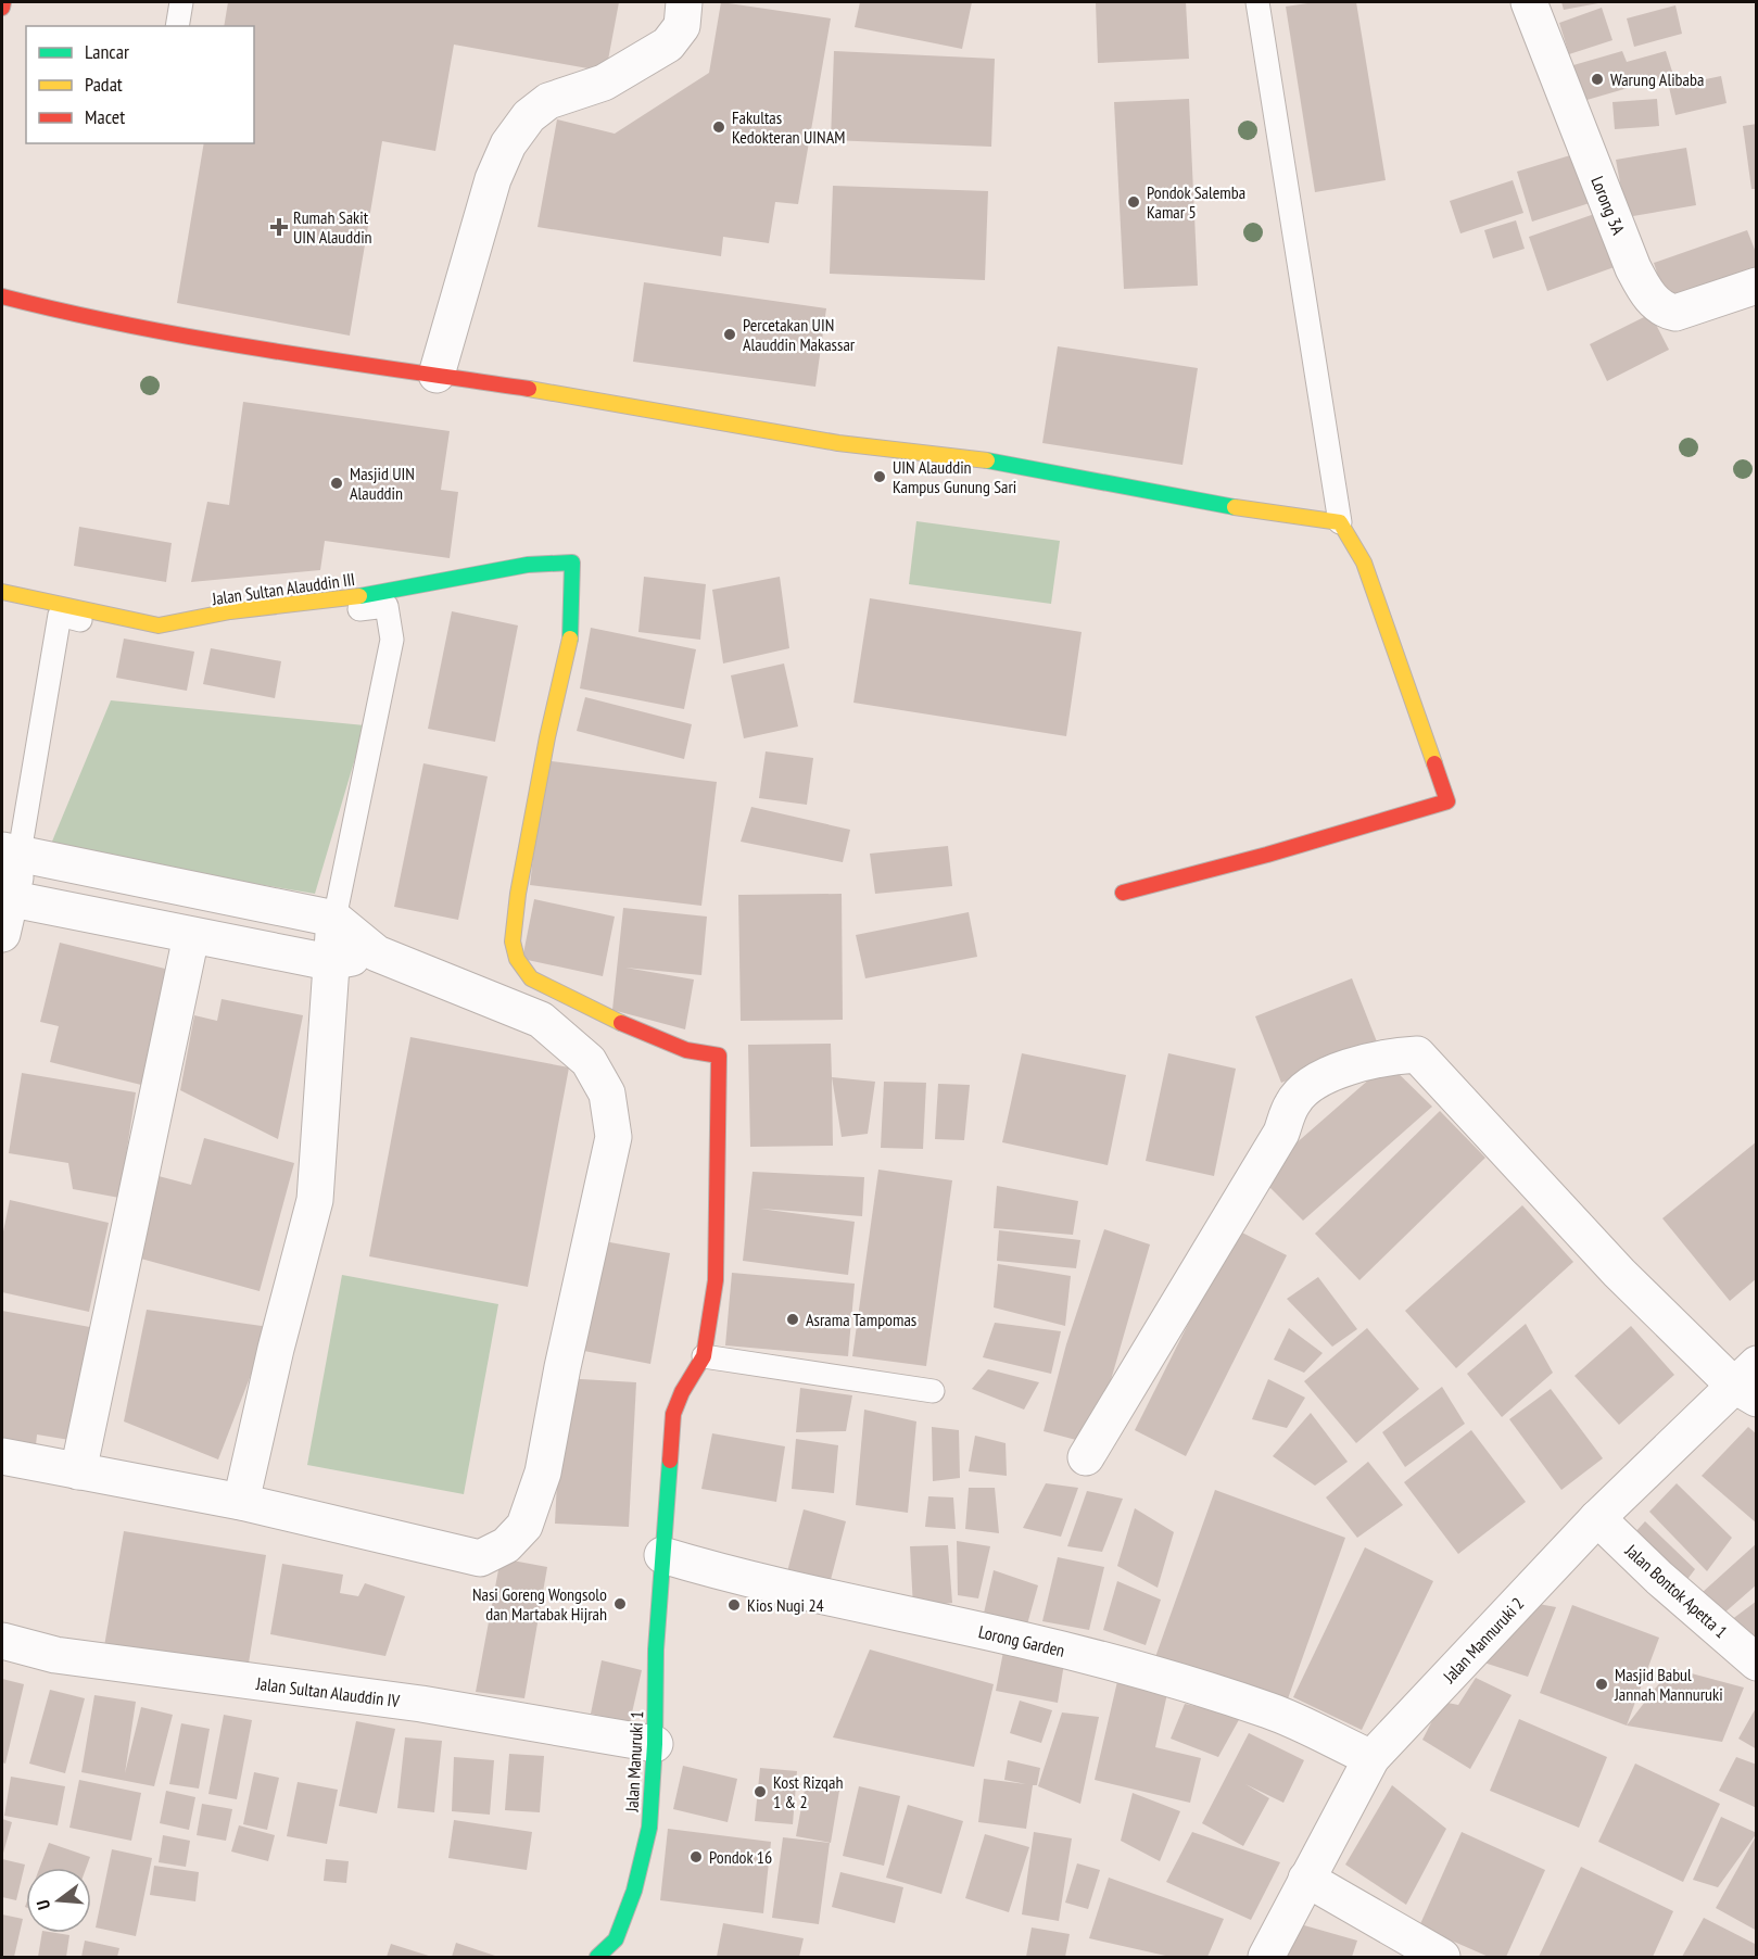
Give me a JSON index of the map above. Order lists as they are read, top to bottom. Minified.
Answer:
{"streets":{"main road":["Jalan Sultan Alauddin III","Jalan Manuruki 1"],"street":["Lorong 3A","Jalan Bontok Apetta 1","Jalan Mannuruki 2","Lorong Garden","Jalan Sultan Alauddin IV"]},"crossings":[["Jalan Sultan Alauddin III","Jalan Manuruki 1"],["Jalan Bontok Apetta 1","Jalan Mannuruki 2"],["Jalan Mannuruki 2","Lorong Garden"],["Lorong Garden","Jalan Manuruki 1"],["Jalan Sultan Alauddin IV","Jalan Manuruki 1"]],"places":{"other":["Warung Alibaba","Fakultas Kedokteran UINAM","Pondok Salemba Kamar 5","Percetakan UIN Alauddin Makassar","UIN Alauddin Kampus Gunung Sari","Masjid UIN Alauddin","Asrama Tampomas","Nasi Goreng Wongsolo dan Martabak Hijrah","Kios Nugi 24","Masjid Babul Jannah Mannuruki","Kost Rizqah 1 & 2","Pondok 16"],"health":["Rumah Sakit UIN Alauddin"]},"legend":["Lancar","Padat","Macet"],"north":"left"}
